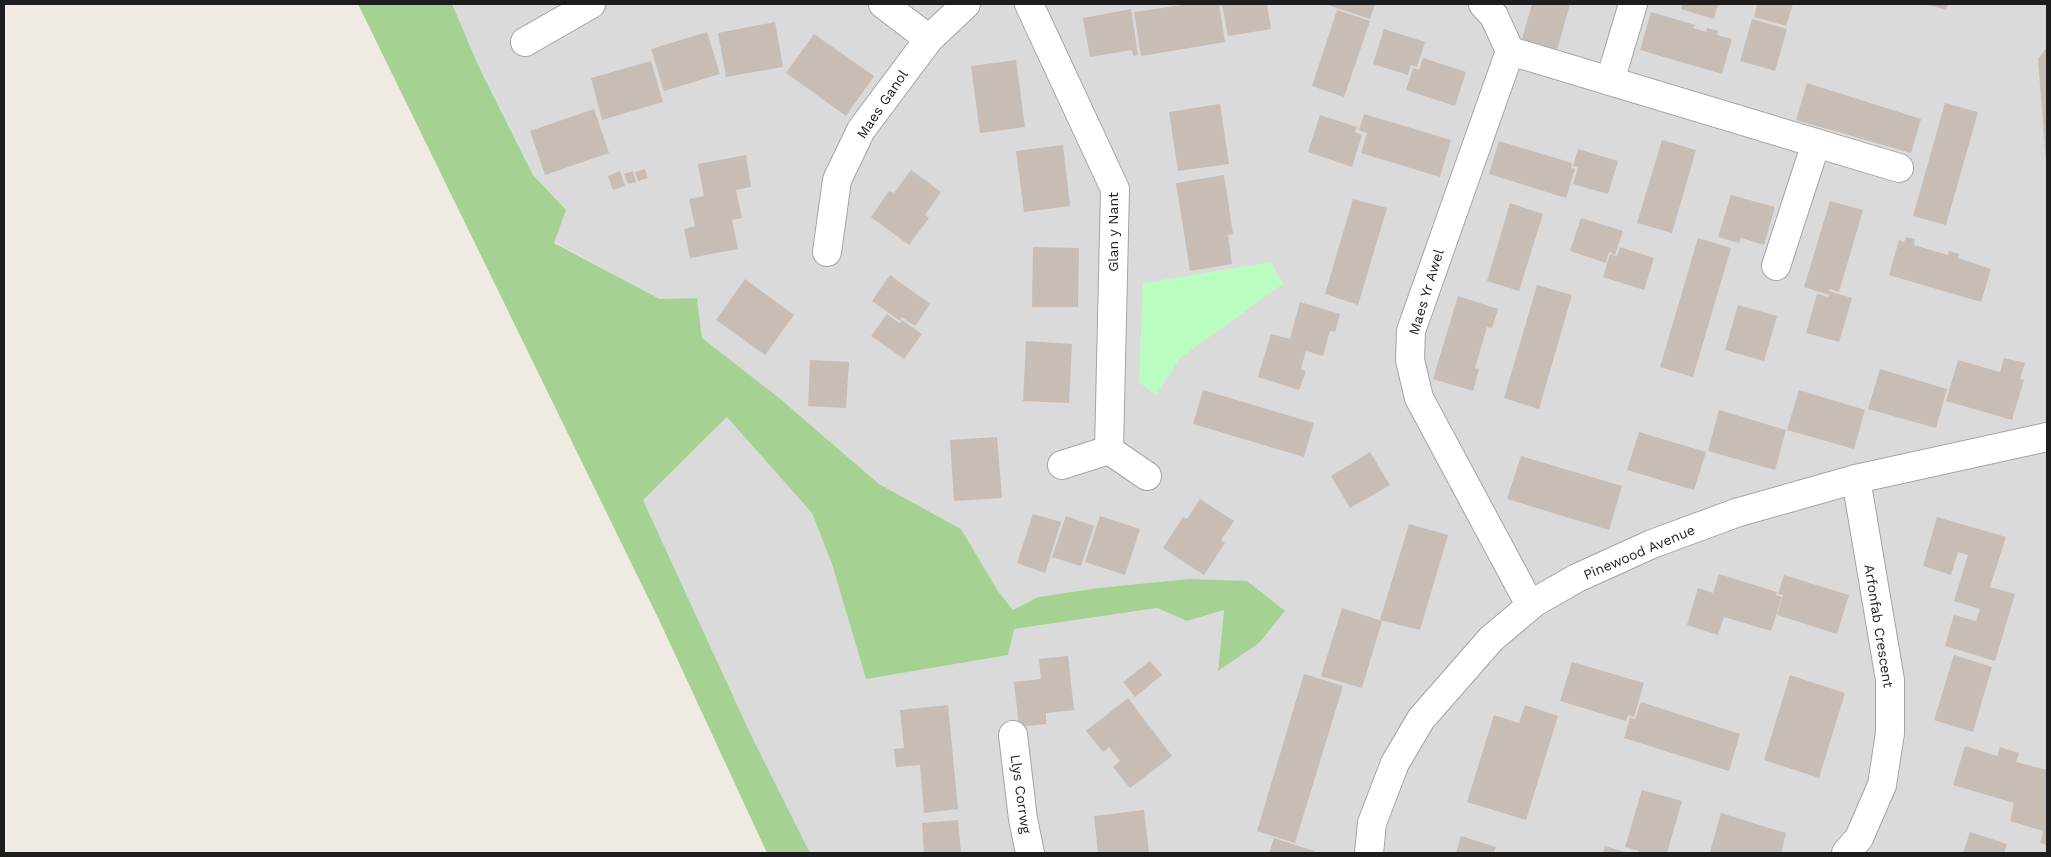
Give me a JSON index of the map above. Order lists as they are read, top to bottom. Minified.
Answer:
{"streets":{"street":["Maes Ganol","Glan y Nant","Maes Yr Awel","Pinewood Avenue","Arfonfab Crescent","Llys Corrwg"]},"crossings":[["Maes Yr Awel","Pinewood Avenue"],["Pinewood Avenue","Arfonfab Crescent"]]}
